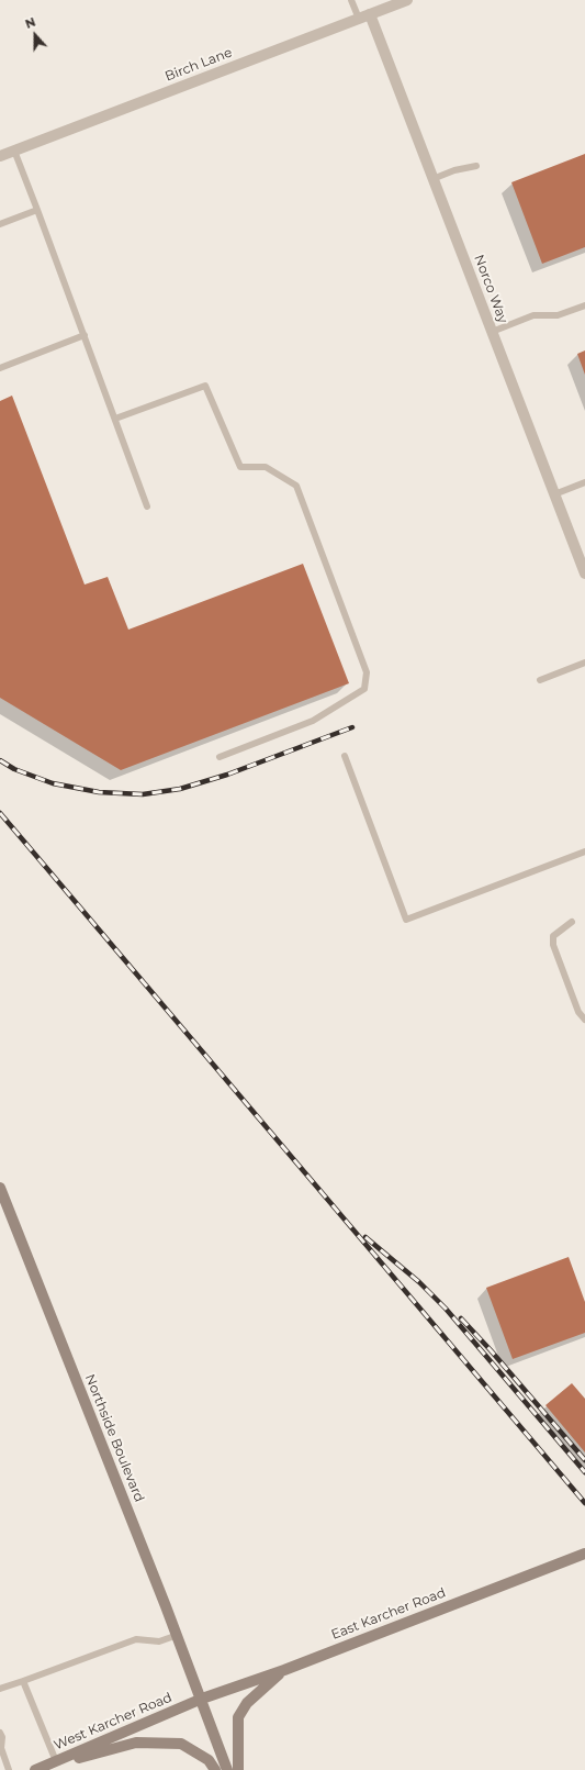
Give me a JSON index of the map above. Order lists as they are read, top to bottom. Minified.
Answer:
{"streets":{"main road":["Northside Boulevard","East Karcher Road","West Karcher Road"],"street":["Birch Lane","Norco Way"]},"crossings":[["Birch Lane","Norco Way"],["Northside Boulevard","East Karcher Road"],["Northside Boulevard","West Karcher Road"],["East Karcher Road","West Karcher Road"]],"north":"top"}
